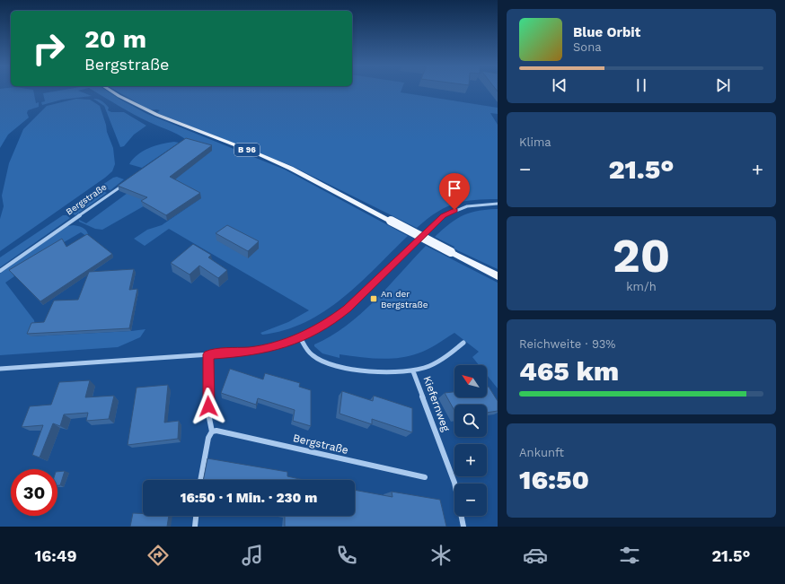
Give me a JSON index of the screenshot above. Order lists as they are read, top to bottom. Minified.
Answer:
{"streets":{"main road":["B 96"],"street":["Bergstraße","Kiefernweg"]},"places":{"transit":["An der Bergstraße"]},"north":"top left","page":{"turn":["20 m","Bergstraße"],"song":["Blue Orbit","Sona"],"tile":["Klima",["20","km/h"],["Reichweite · 93%","465 km"],["Ankunft","16:50"]],"heat":["−","21.5°","+"],"map_buttons":["+","−"],"limit":"30","trip":"16:50 · 1 Min. · 230 m","tabs":["16:49","21.5°"]}}
